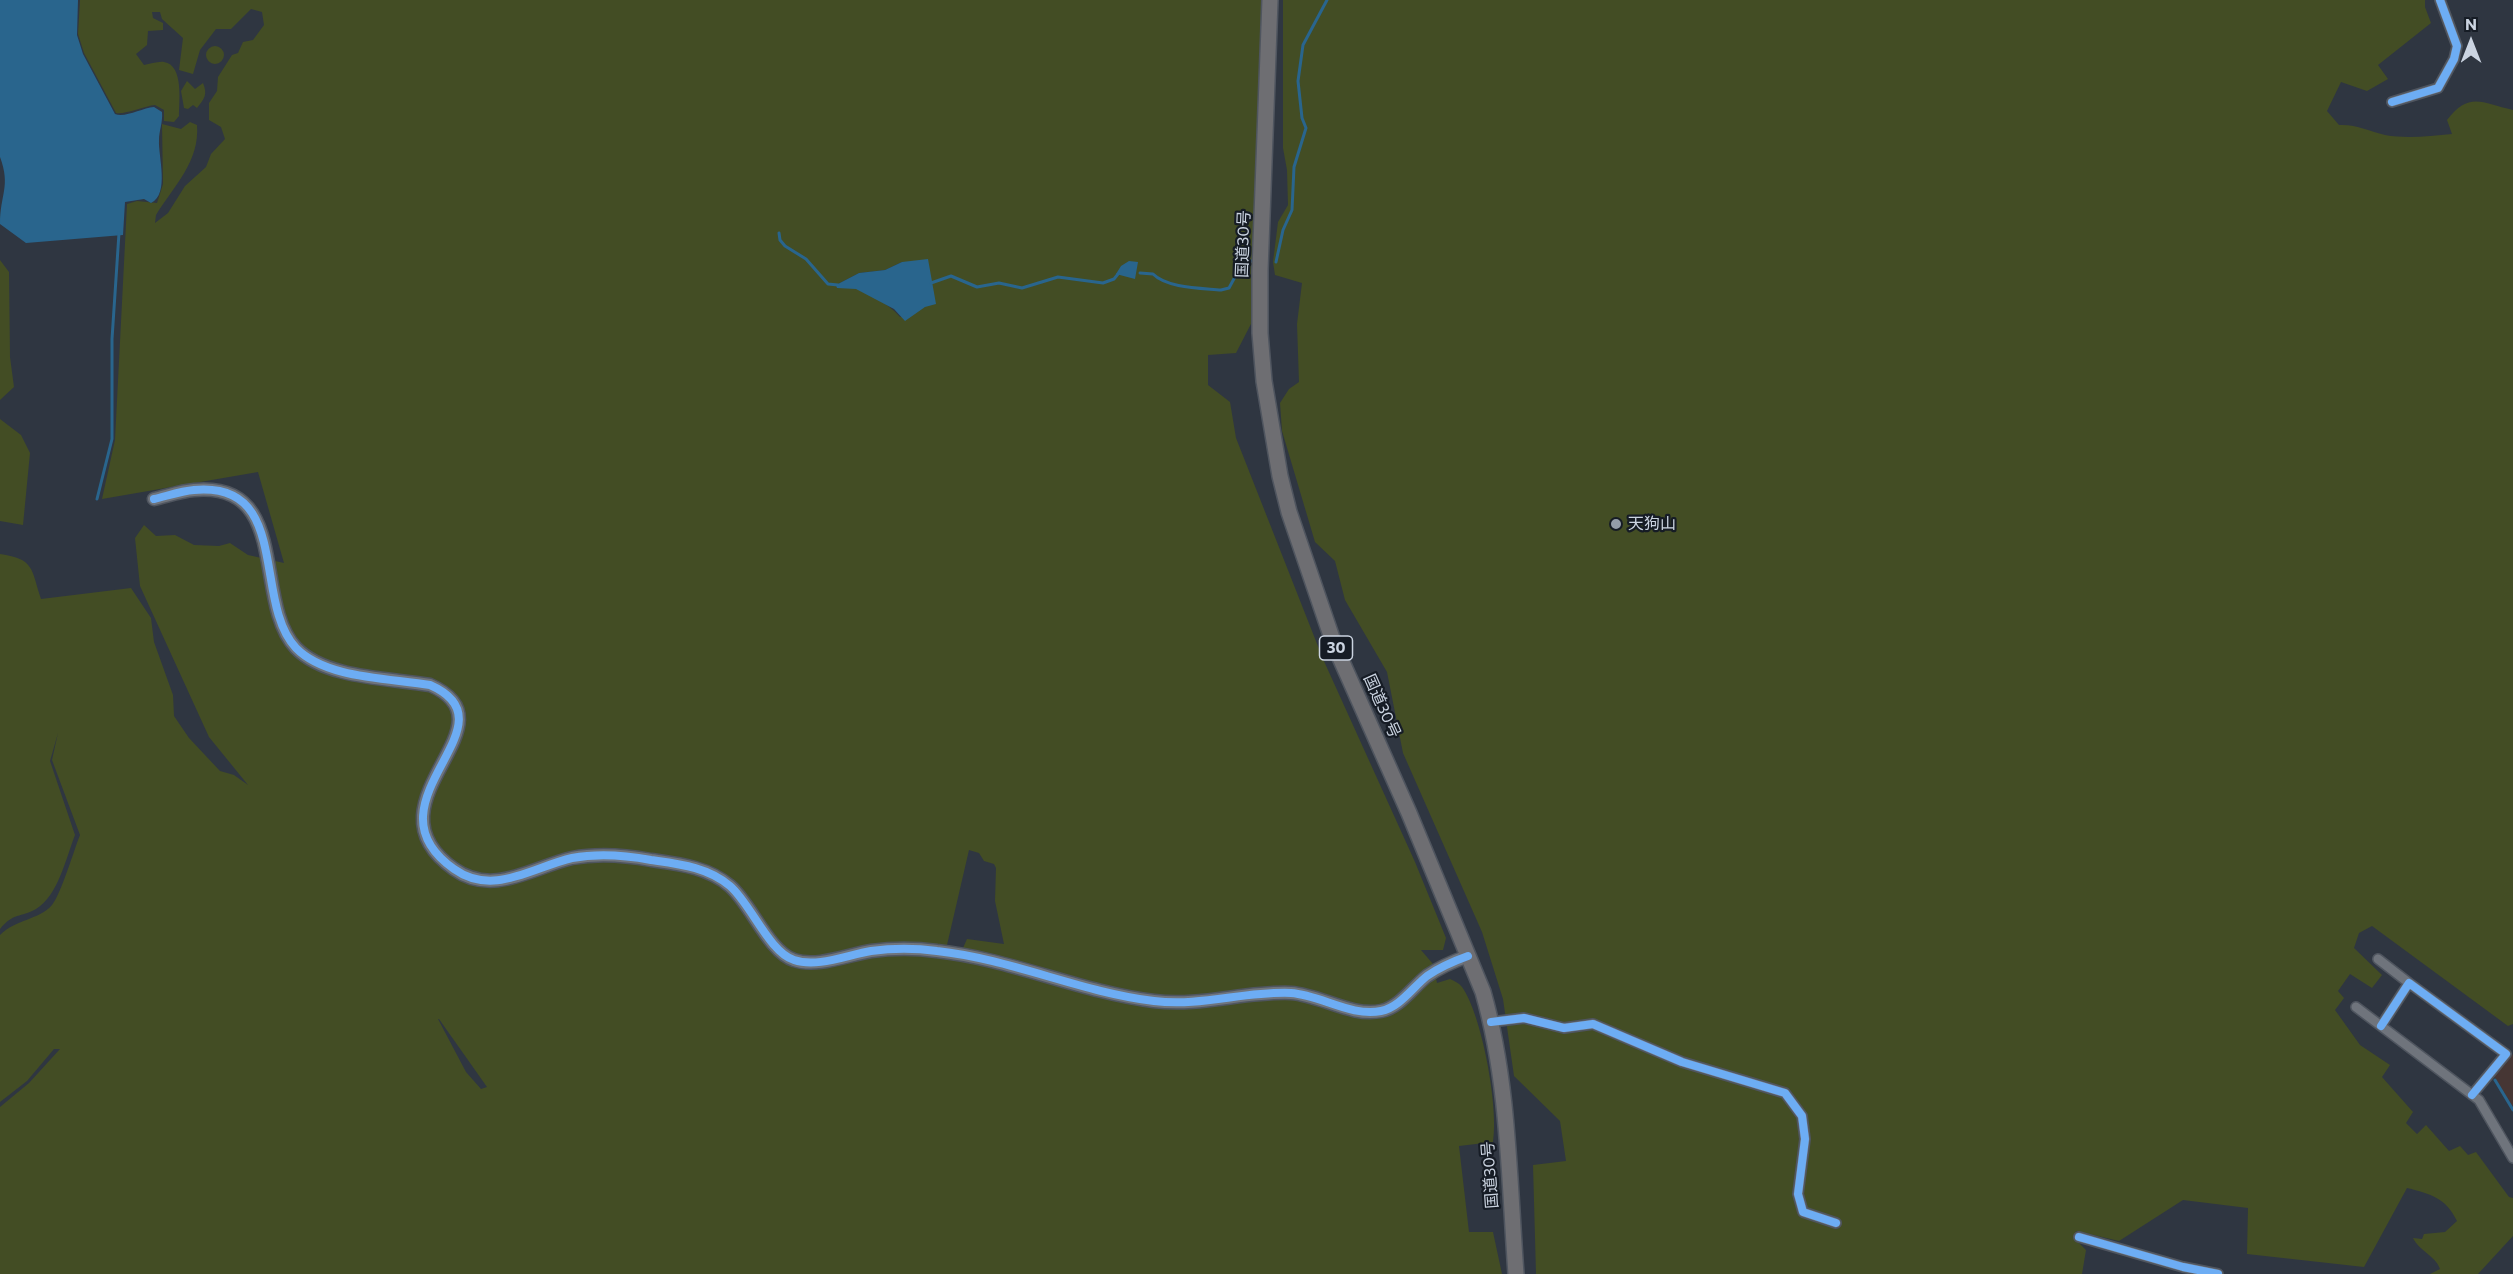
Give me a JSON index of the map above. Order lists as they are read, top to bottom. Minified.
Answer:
{"streets":{"highway":["国道30号","30"]},"places":["天狗山"],"north":"top"}
